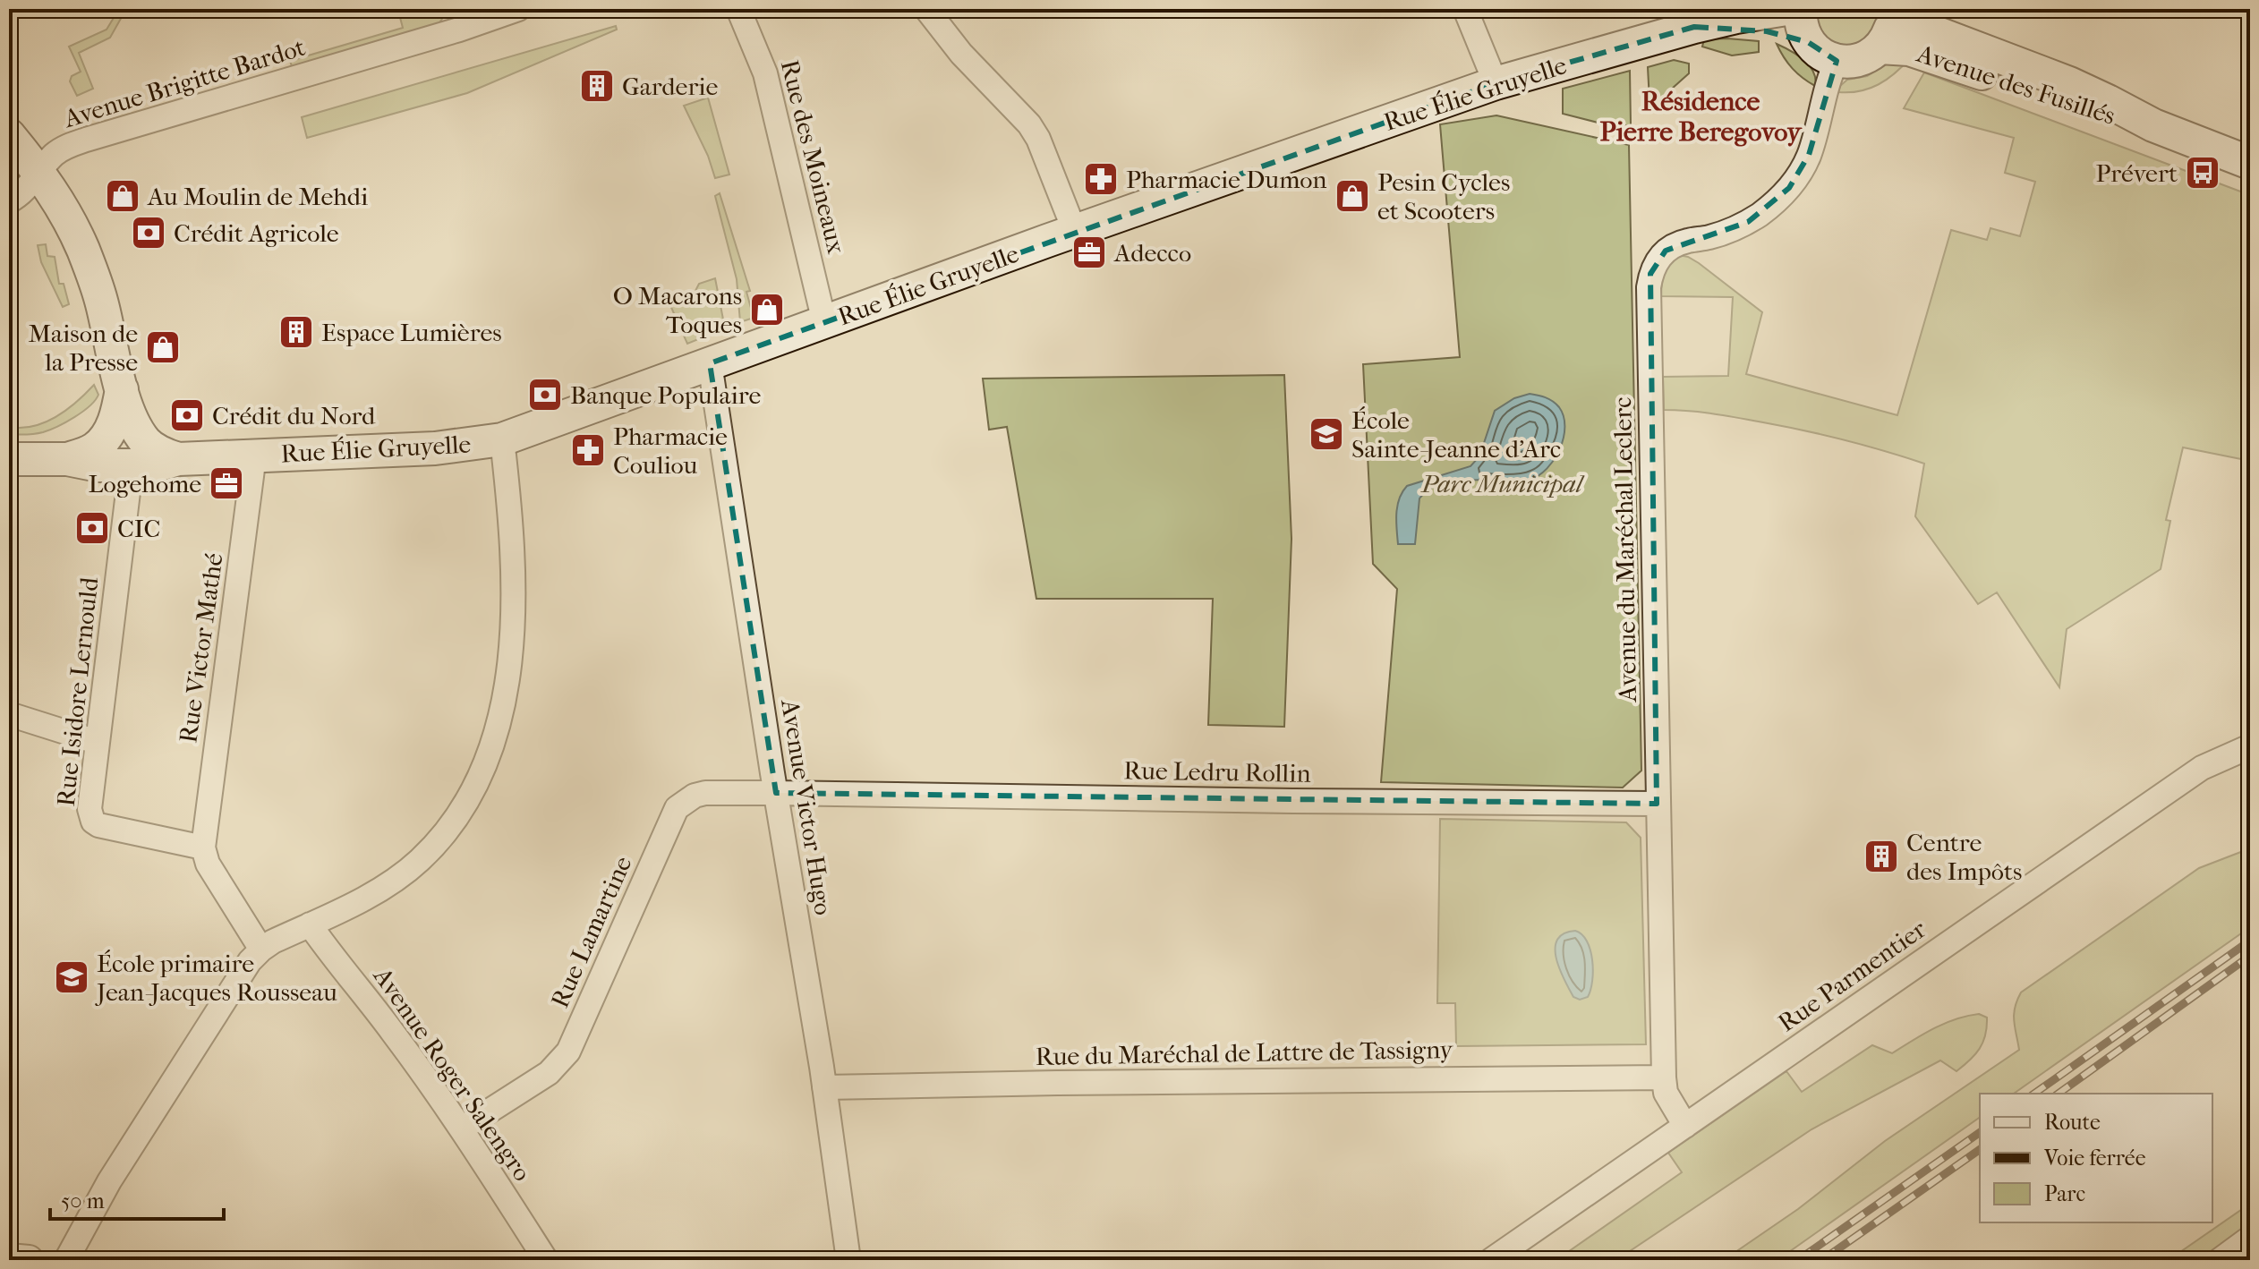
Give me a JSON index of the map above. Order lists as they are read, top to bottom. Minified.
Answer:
{"streets":{"main road":["Avenue des Fusillés","Rue Élie Gruyelle"],"street":["Avenue Brigitte Bardot","Rue des Moineaux","Avenue du Maréchal Leclerc","Rue Victor Mathé","Rue Isidore Lernould","Rue Ledru Rollin","Avenue Victor Hugo","Rue Lamartine","Rue Parmentier","Rue du Maréchal de Lattre de Tassigny","Avenue Roger Salengro"]},"crossings":[["Rue Élie Gruyelle","Rue des Moineaux"],["Rue Élie Gruyelle","Avenue du Maréchal Leclerc"],["Rue Élie Gruyelle","Rue Victor Mathé"],["Rue Élie Gruyelle","Rue Isidore Lernould"],["Rue Élie Gruyelle","Avenue Victor Hugo"],["Avenue du Maréchal Leclerc","Rue Ledru Rollin"],["Avenue du Maréchal Leclerc","Rue Parmentier"],["Avenue du Maréchal Leclerc","Rue du Maréchal de Lattre de Tassigny"],["Rue Victor Mathé","Rue Isidore Lernould"],["Rue Ledru Rollin","Avenue Victor Hugo"],["Rue Ledru Rollin","Rue Lamartine"],["Avenue Victor Hugo","Rue Lamartine"],["Avenue Victor Hugo","Rue du Maréchal de Lattre de Tassigny"],["Rue Lamartine","Avenue Roger Salengro"]],"districts":["Résidence Pierre Beregovoy"],"parks":["Parc Municipal"],"places":{"building":["Garderie","Espace Lumières","Centre des Impôts"],"bus stop":["Prévert"],"pharmacy":["Pharmacie Dumon","Pharmacie Couliou"],"shop":["Au Moulin de Mehdi","Pesin Cycles et Scooters","O Macarons Toques","Maison de la Presse"],"bank":["Crédit Agricole","Banque Populaire","Crédit du Nord","CIC"],"office":["Adecco","Logehome"],"school or university":["École Sainte-Jeanne d'Arc","École primaire Jean-Jacques Rousseau"]},"legend":["Route","Voie ferrée","Parc"],"scale_bar":"50 m"}
